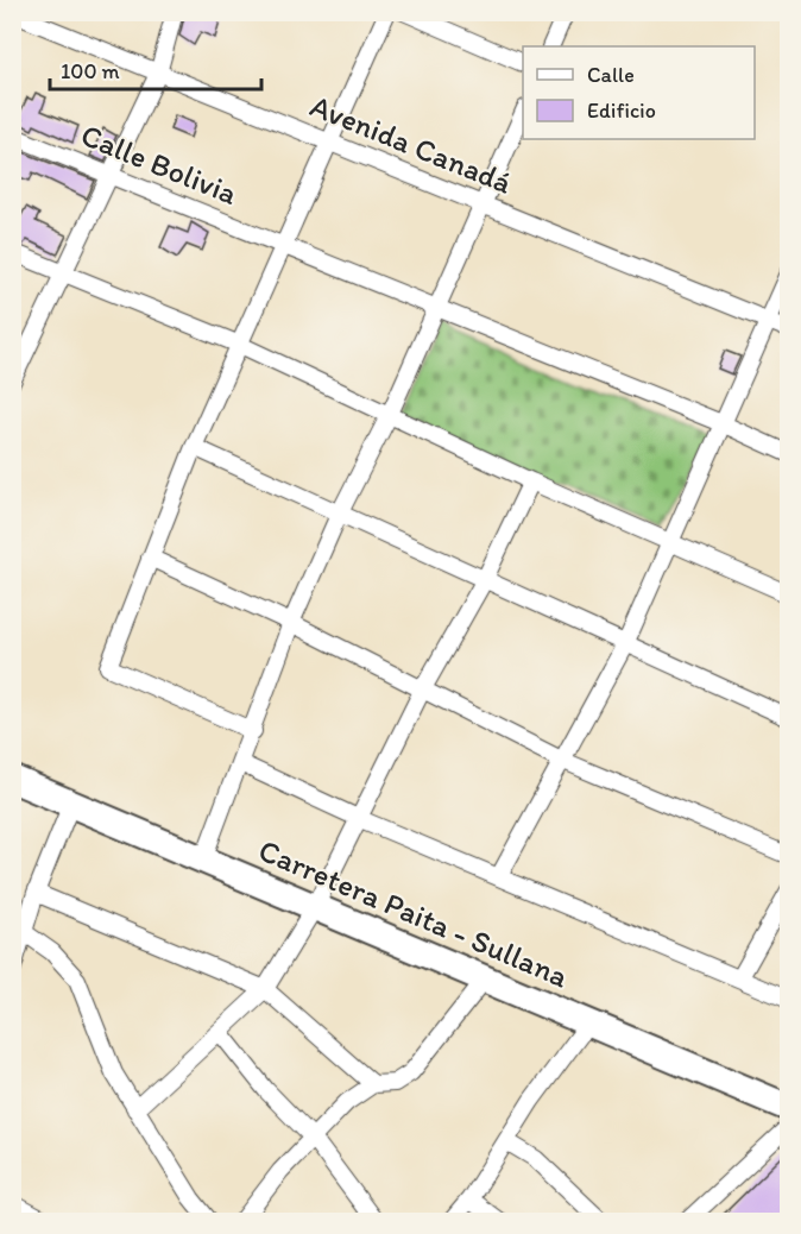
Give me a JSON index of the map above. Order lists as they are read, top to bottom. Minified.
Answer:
{"streets":{"main road":["Carretera Paita - Sullana"],"street":["Avenida Canadá","Calle Bolivia"]},"legend":["Calle","Edificio"],"scale_bar":"100 m"}
